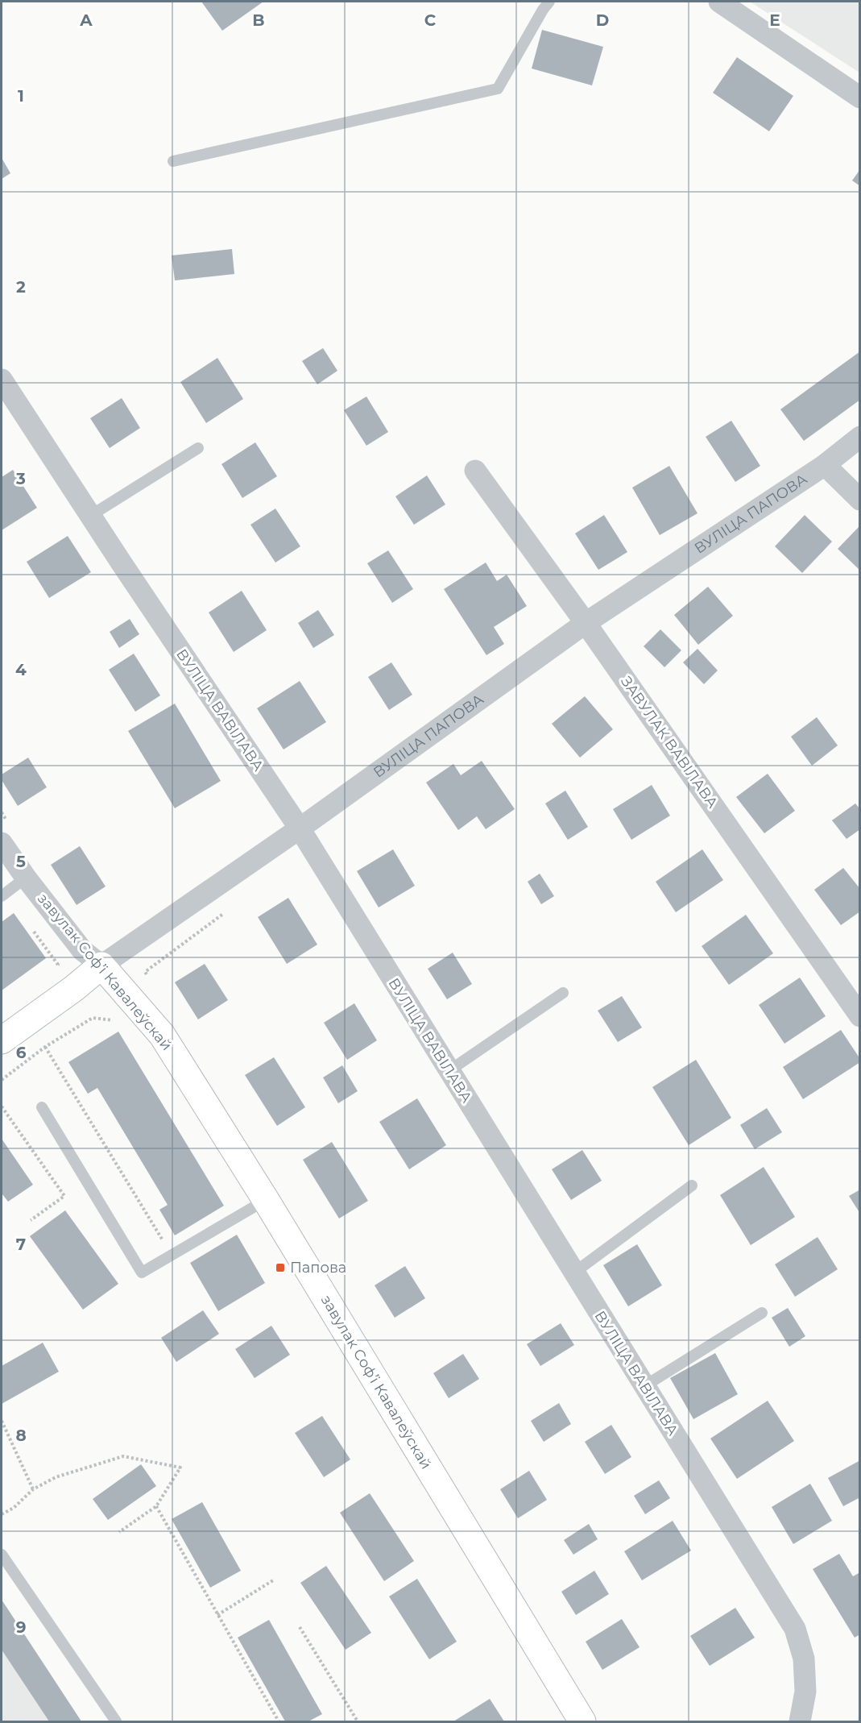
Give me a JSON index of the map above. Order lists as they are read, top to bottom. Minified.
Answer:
{"streets":{"street":["ВУЛІЦА ПАПОВА","ВУЛІЦА ВАВІЛАВА","ЗАВУЛАК ВАВІЛАВА","завулак Софʼі Кавалеўскай"]},"crossings":[["ВУЛІЦА ПАПОВА","ВУЛІЦА ВАВІЛАВА"],["ВУЛІЦА ПАПОВА","ЗАВУЛАК ВАВІЛАВА"],["ВУЛІЦА ПАПОВА","завулак Софʼі Кавалеўскай"]],"places":{"transit":["Папова"]},"grid":{"columns":["A","B","C","D","E"],"rows":["1","2","3","4","5","6","7","8","9"]}}
